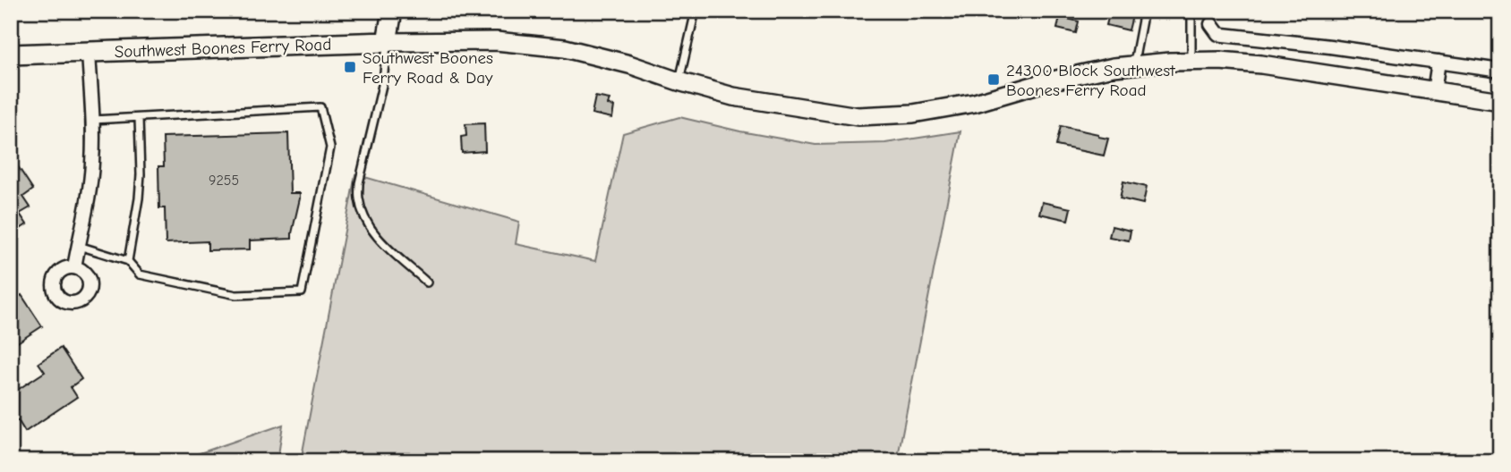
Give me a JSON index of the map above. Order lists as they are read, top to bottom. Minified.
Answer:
{"streets":{"main road":["Southwest Boones Ferry Road"]},"places":{"transit":["Southwest Boones Ferry Road & Day","24300 Block Southwest Boones Ferry Road"]},"house_numbers":["9255"]}
